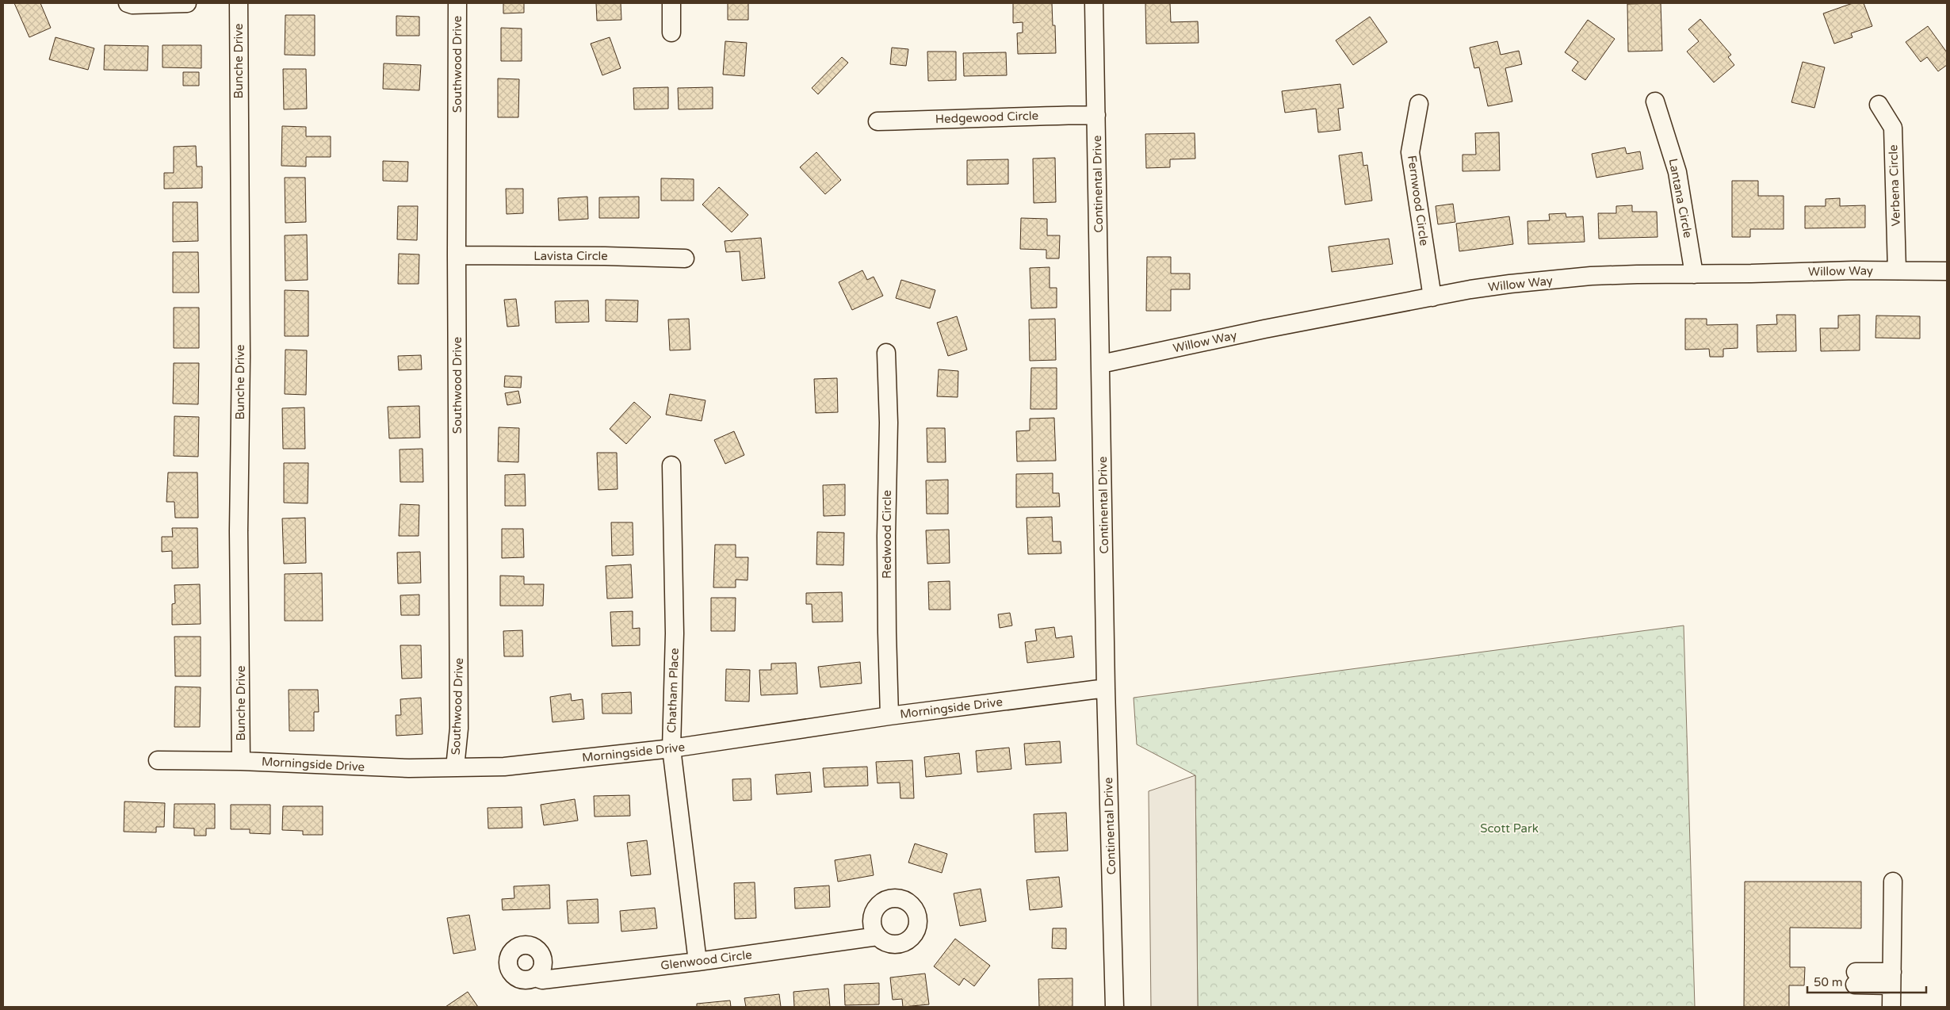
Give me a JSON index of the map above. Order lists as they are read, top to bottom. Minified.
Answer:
{"streets":{"street":["Bunche Drive","Southwood Drive","Hedgewood Circle","Continental Drive","Verbena Circle","Lantana Circle","Fernwood Circle","Lavista Circle","Willow Way","Redwood Circle","Chatham Place","Morningside Drive","Glenwood Circle"]},"crossings":[["Bunche Drive","Morningside Drive"],["Southwood Drive","Lavista Circle"],["Southwood Drive","Morningside Drive"],["Hedgewood Circle","Continental Drive"],["Continental Drive","Willow Way"],["Continental Drive","Morningside Drive"],["Verbena Circle","Willow Way"],["Lantana Circle","Willow Way"],["Fernwood Circle","Willow Way"],["Redwood Circle","Morningside Drive"],["Chatham Place","Morningside Drive"],["Chatham Place","Glenwood Circle"]],"parks":["Scott Park"],"scale_bar":"50 m"}
